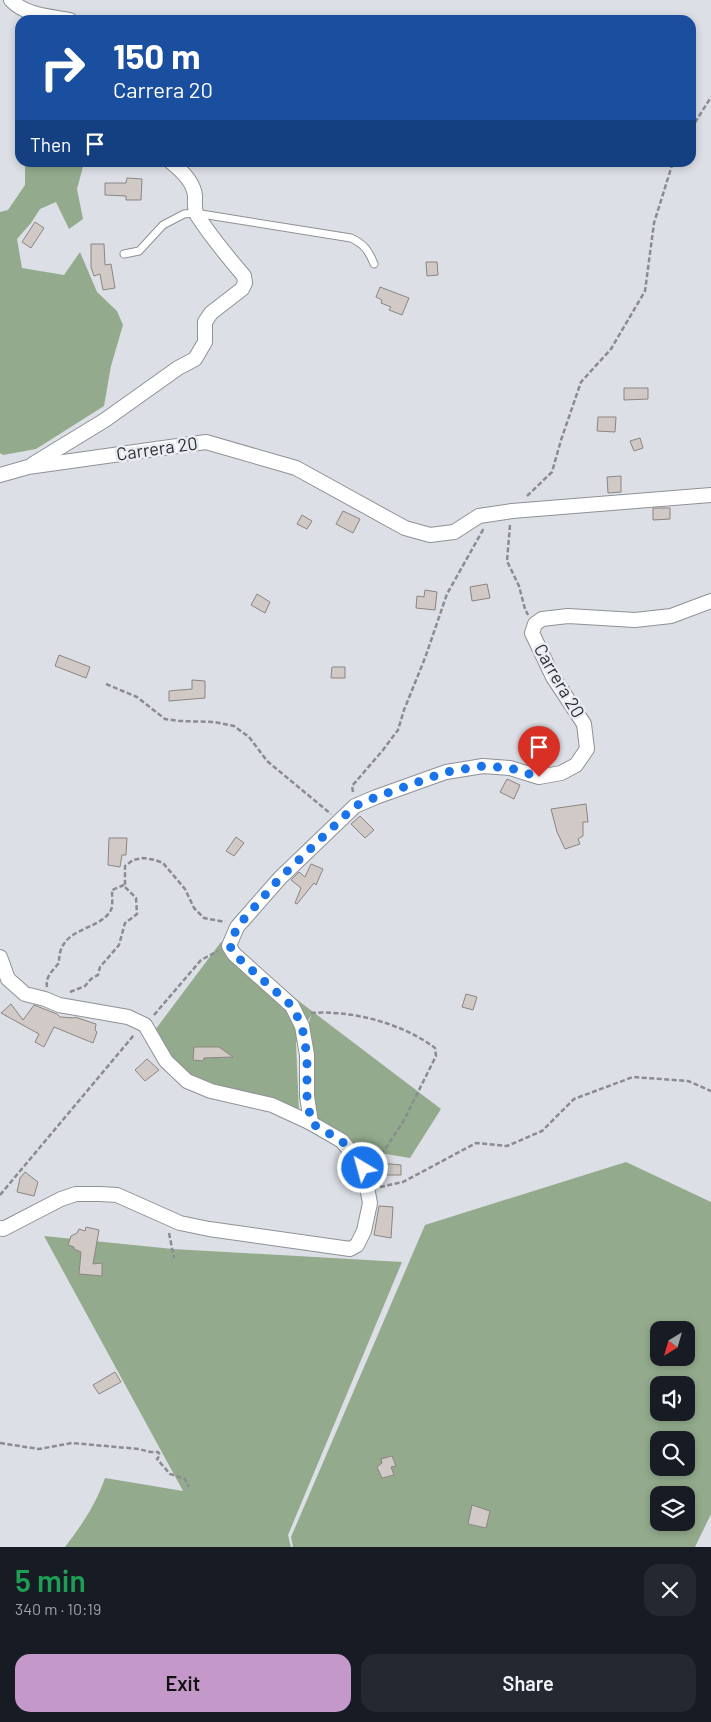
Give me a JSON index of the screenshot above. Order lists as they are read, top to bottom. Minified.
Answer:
{"streets":{"street":["Carrera 20"]},"north":"bottom left","page":{"turn":["150 m","Carrera 20"],"then":"Then","heading":["5 min","340 m · 10:19"],"buttons":["Exit","Share"]}}
